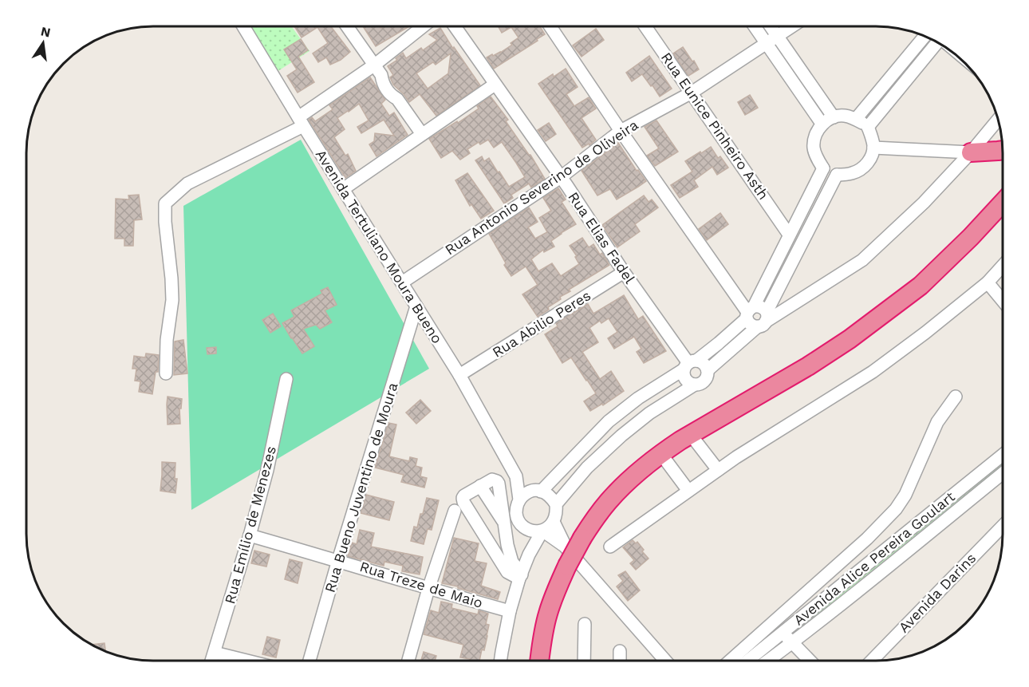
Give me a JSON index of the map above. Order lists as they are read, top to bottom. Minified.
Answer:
{"streets":{"street":["Rua Eunice Pinheiro Asth","Rua Antonio Severino de Oliveira","Rua Elias Fadel","Avenida Tertuliano Moura Bueno","Rua Abilio Peres","Rua Bueno Juventino de Moura","Rua Emílio de Menezes","Avenida Alice Pereira Goulart","Rua Treze de Maio","Avenida Darins"]},"crossings":[["Rua Eunice Pinheiro Asth","Rua Antonio Severino de Oliveira"],["Rua Antonio Severino de Oliveira","Rua Elias Fadel"],["Rua Antonio Severino de Oliveira","Avenida Tertuliano Moura Bueno"],["Rua Elias Fadel","Rua Abilio Peres"],["Avenida Tertuliano Moura Bueno","Rua Abilio Peres"],["Avenida Tertuliano Moura Bueno","Rua Bueno Juventino de Moura"],["Rua Bueno Juventino de Moura","Rua Treze de Maio"],["Rua Emílio de Menezes","Rua Treze de Maio"]],"north":"top"}
